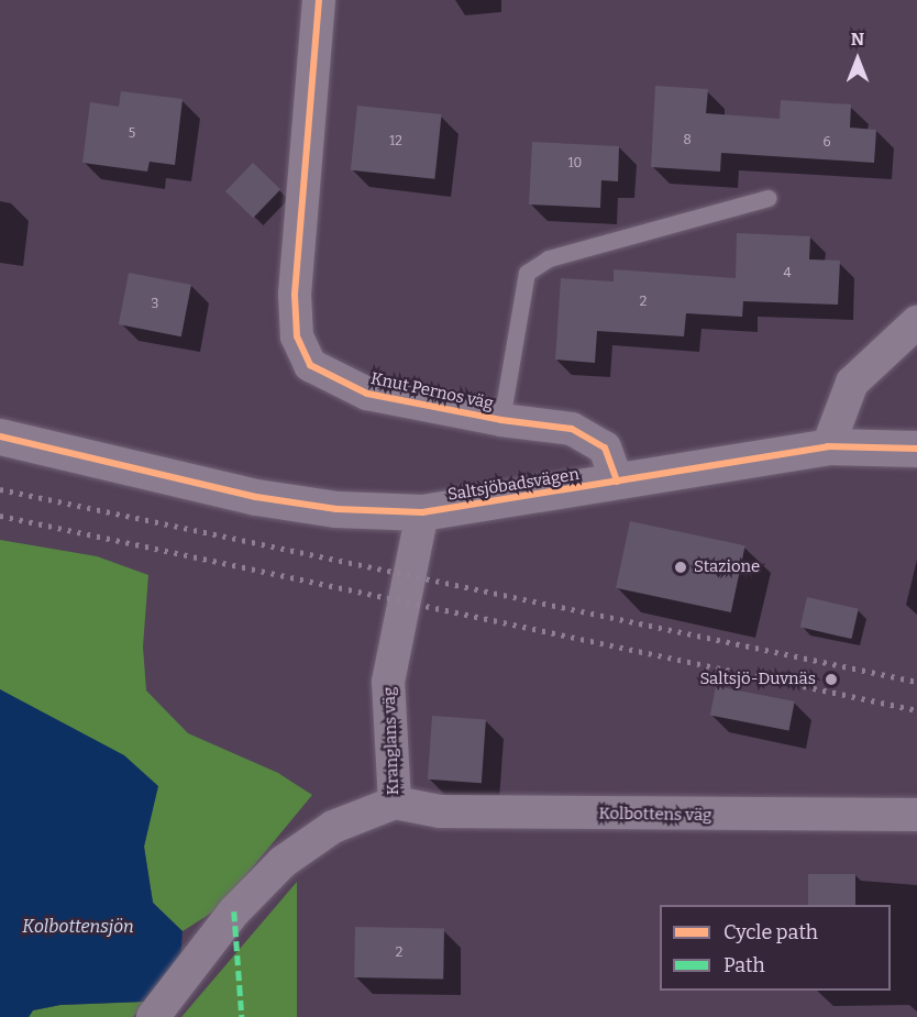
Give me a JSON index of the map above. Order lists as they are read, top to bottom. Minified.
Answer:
{"streets":{"street":["Knut Pernos väg","Saltsjöbadsvägen","Kranglans väg","Kolbottens väg"]},"crossings":[["Knut Pernos väg","Saltsjöbadsvägen"],["Saltsjöbadsvägen","Kranglans väg"],["Kranglans väg","Kolbottens väg"]],"water":["Kolbottensjön"],"places":["Stazione","Saltsjö-Duvnäs"],"house_numbers":["5","8","12","6","10","4","2","3","2"],"legend":["Cycle path","Path"],"north":"top"}
